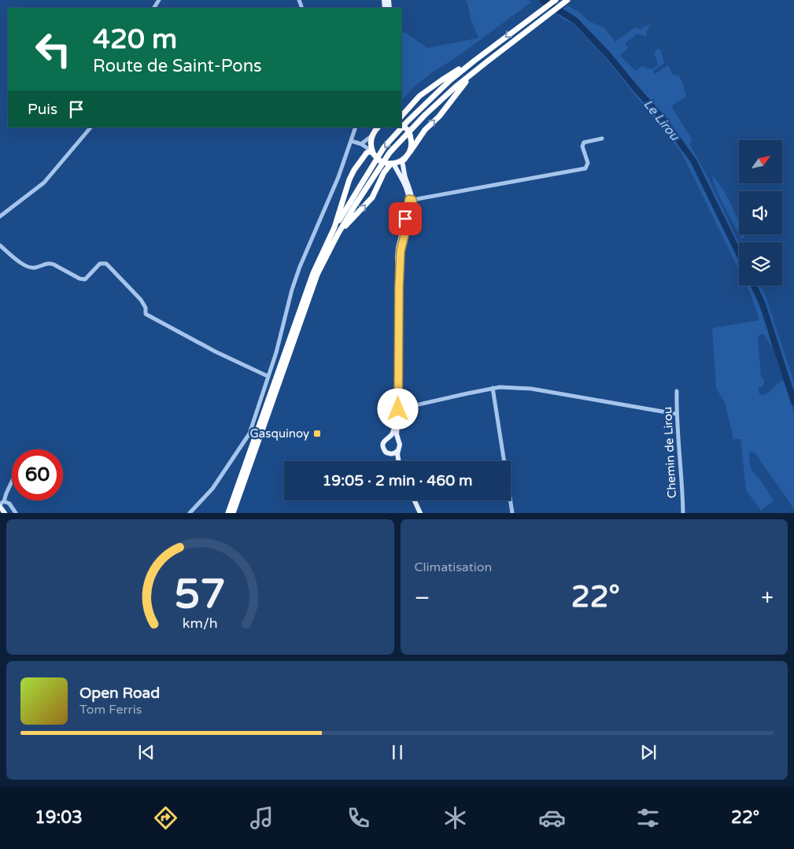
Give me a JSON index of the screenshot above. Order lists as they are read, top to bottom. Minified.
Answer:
{"streets":{"street":["Chemin de Lirou"]},"water":["Le Lirou"],"places":{"transit":["Gasquinoy"]},"north":"top right","page":{"turn":["420 m","Route de Saint-Pons"],"then":"Puis","limit":"60","trip":"19:05 · 2 min · 460 m","tile":"Climatisation","heat":["−","22°","+"],"song":["Open Road","Tom Ferris"],"tabs":["19:03","22°"],"gauge":["57","km/h"]}}
